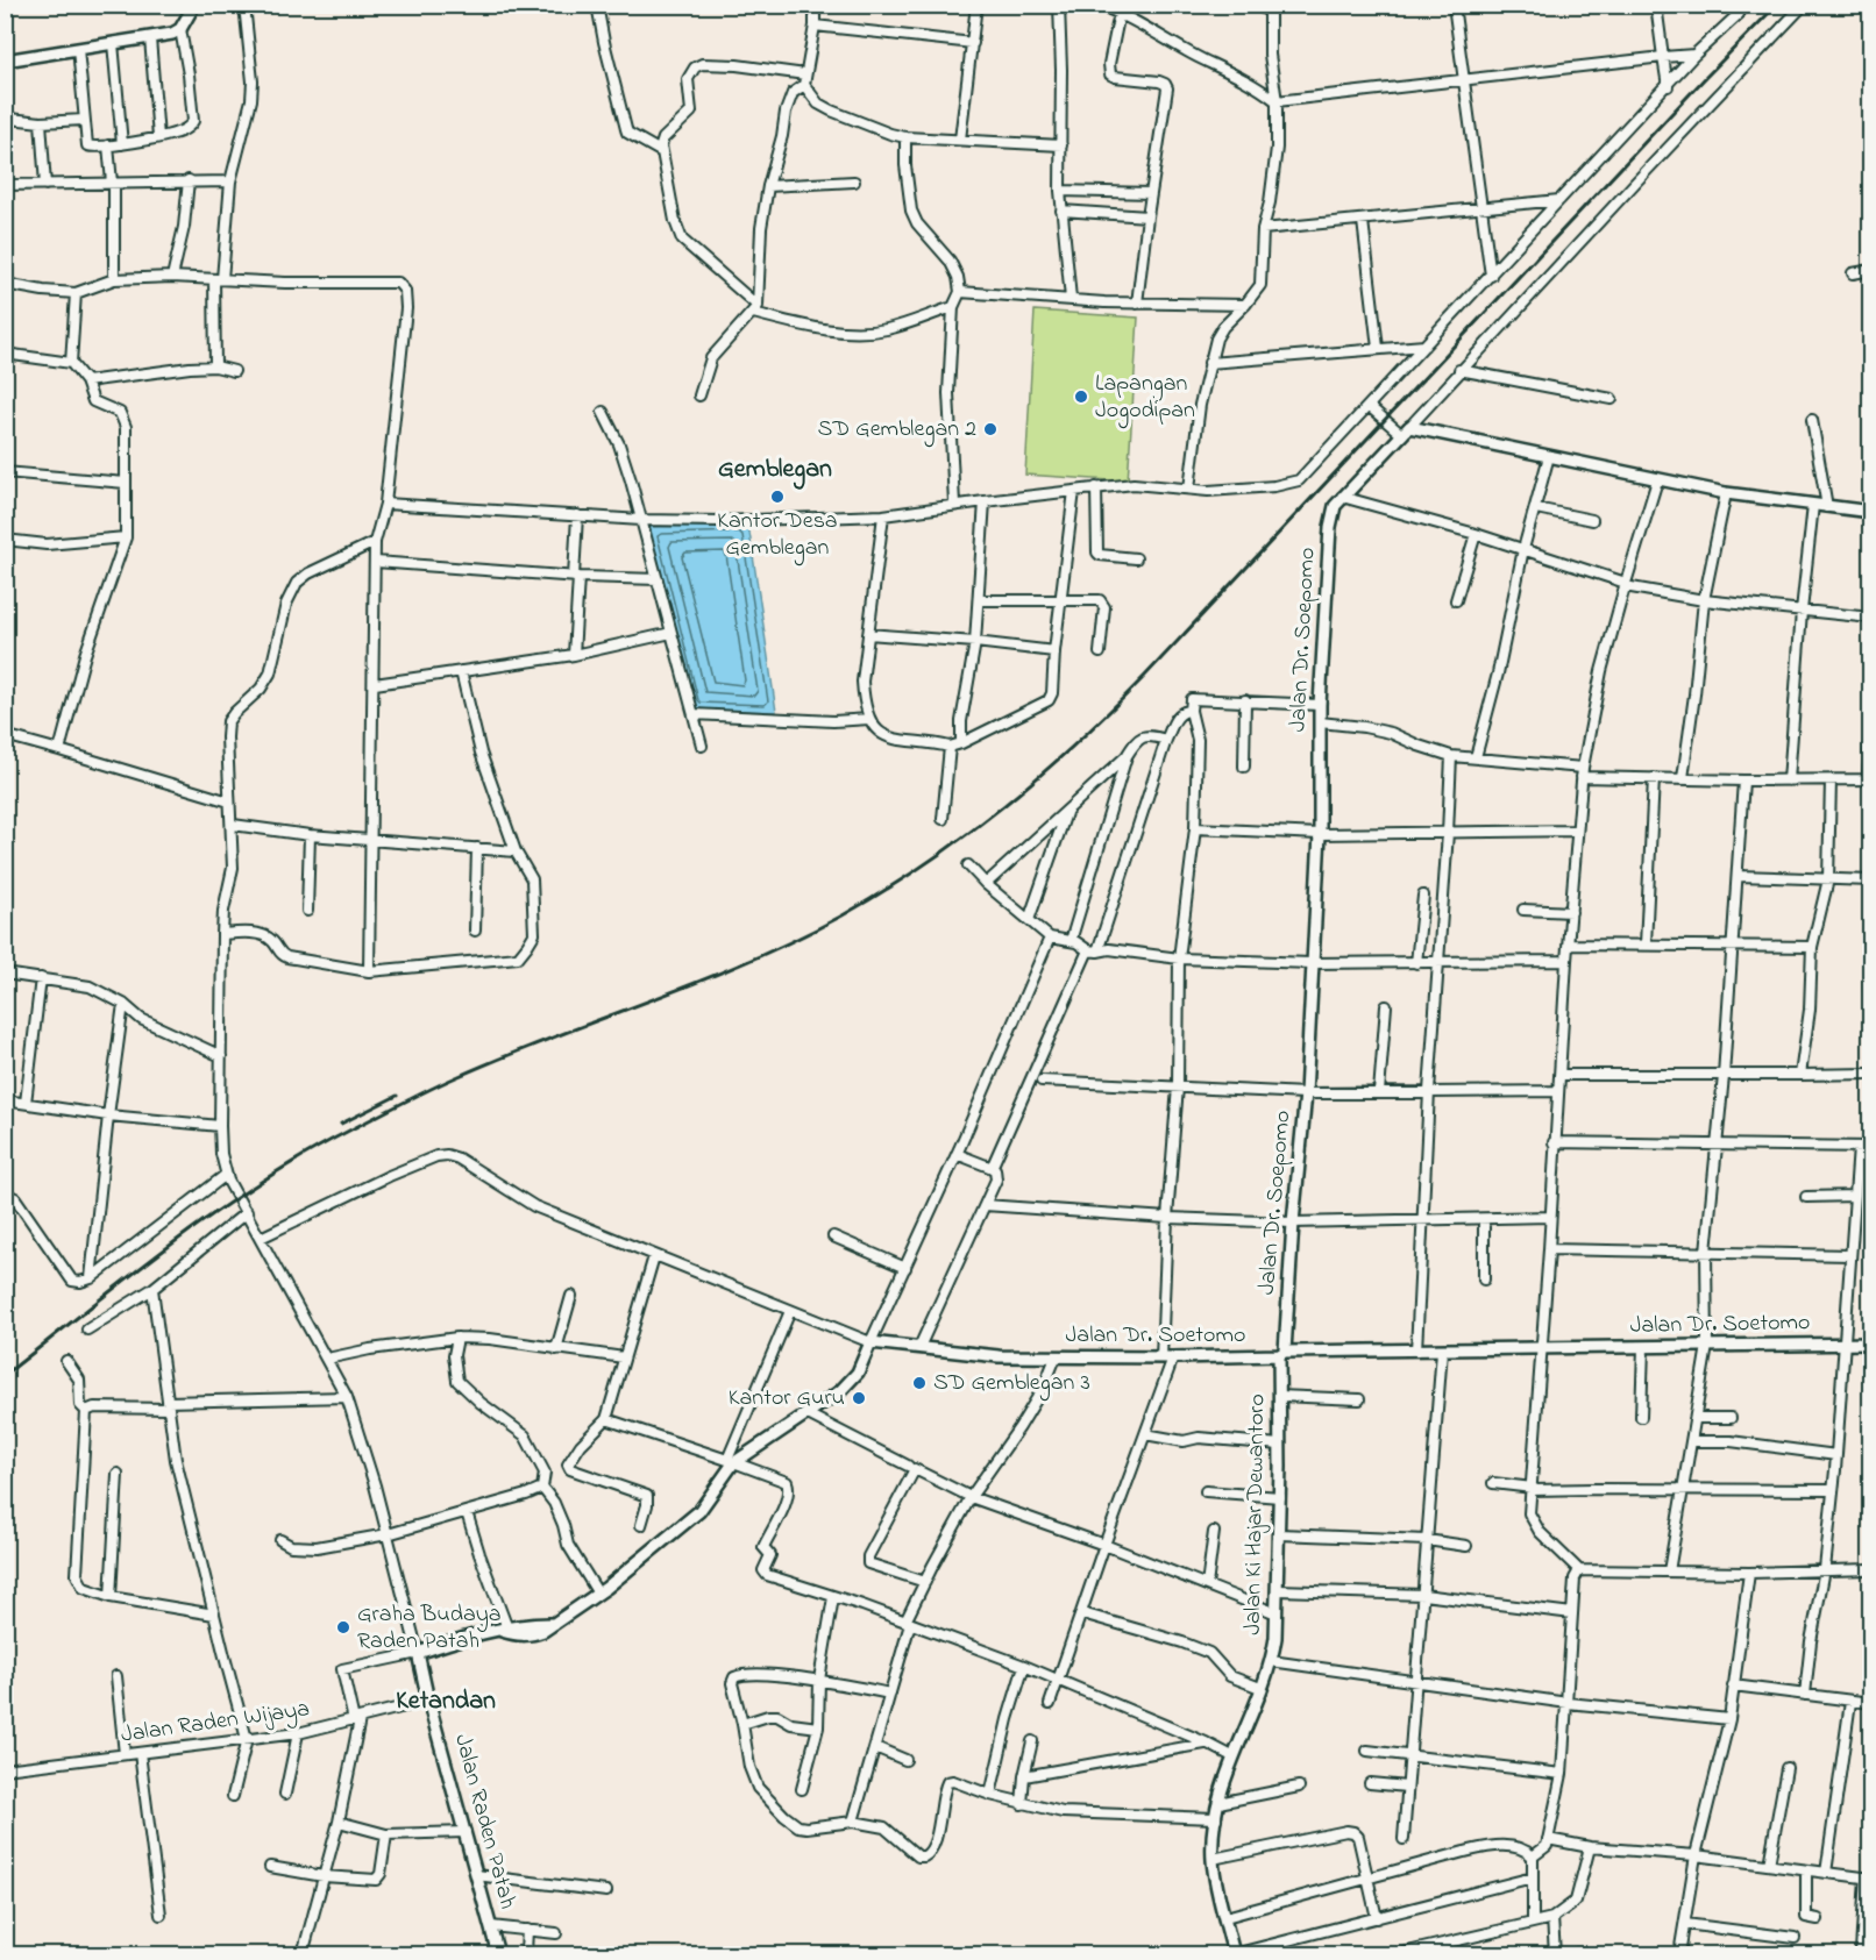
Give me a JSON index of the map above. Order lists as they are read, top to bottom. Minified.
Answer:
{"streets":{"street":["Jalan Dr. Soepomo","Jalan Dr. Soetomo","Jalan Ki Hajar Dewantoro","Jalan Raden Wijaya","Jalan Raden Patah"]},"crossings":[["Jalan Dr. Soepomo","Jalan Dr. Soetomo"],["Jalan Dr. Soepomo","Jalan Ki Hajar Dewantoro"],["Jalan Dr. Soetomo","Jalan Ki Hajar Dewantoro"],["Jalan Raden Wijaya","Jalan Raden Patah"]],"districts":["Gemblegan","Ketandan"],"places":["Lapangan Jogodipan","SD Gemblegan 2","Kantor Desa Gemblegan","SD Gemblegan 3","Kantor Guru","Graha Budaya Raden Patah"]}
